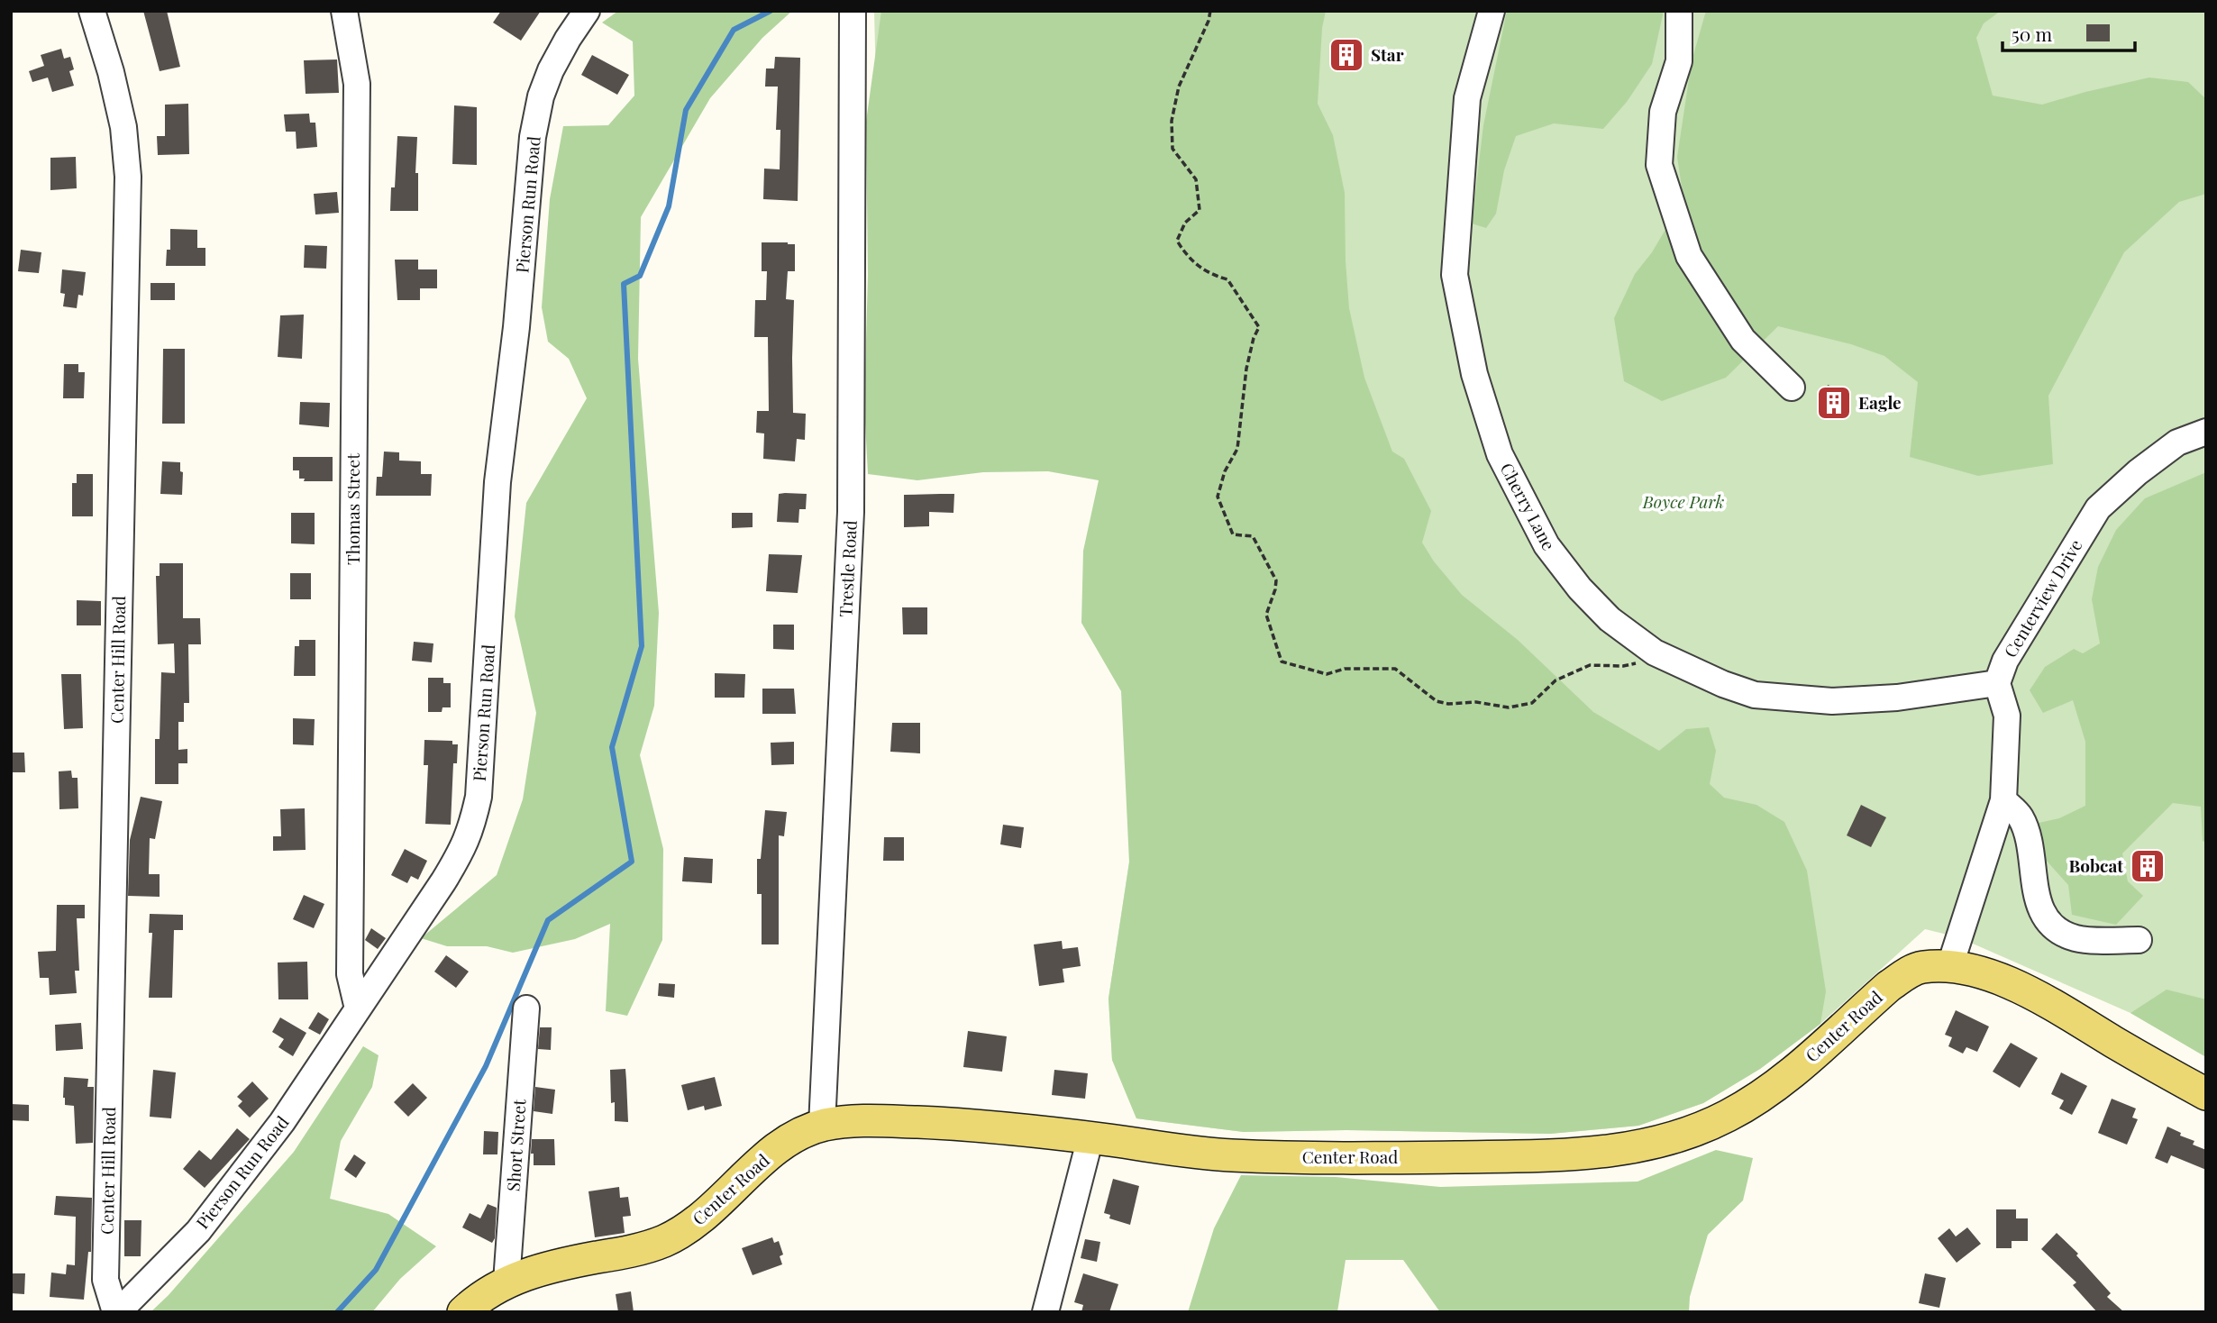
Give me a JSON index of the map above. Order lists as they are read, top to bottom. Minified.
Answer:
{"streets":{"main road":["Center Road"],"street":["Pierson Run Road","Cherry Lane","Thomas Street","Trestle Road","Centerview Drive","Center Hill Road","Short Street"]},"crossings":[["Pierson Run Road","Thomas Street"],["Pierson Run Road","Center Hill Road"],["Cherry Lane","Centerview Drive"],["Trestle Road","Center Road"],["Center Road","Short Street"]],"parks":["Boyce Park"],"places":{"building":["Star","Eagle","Bobcat"]},"scale_bar":"50 m"}
